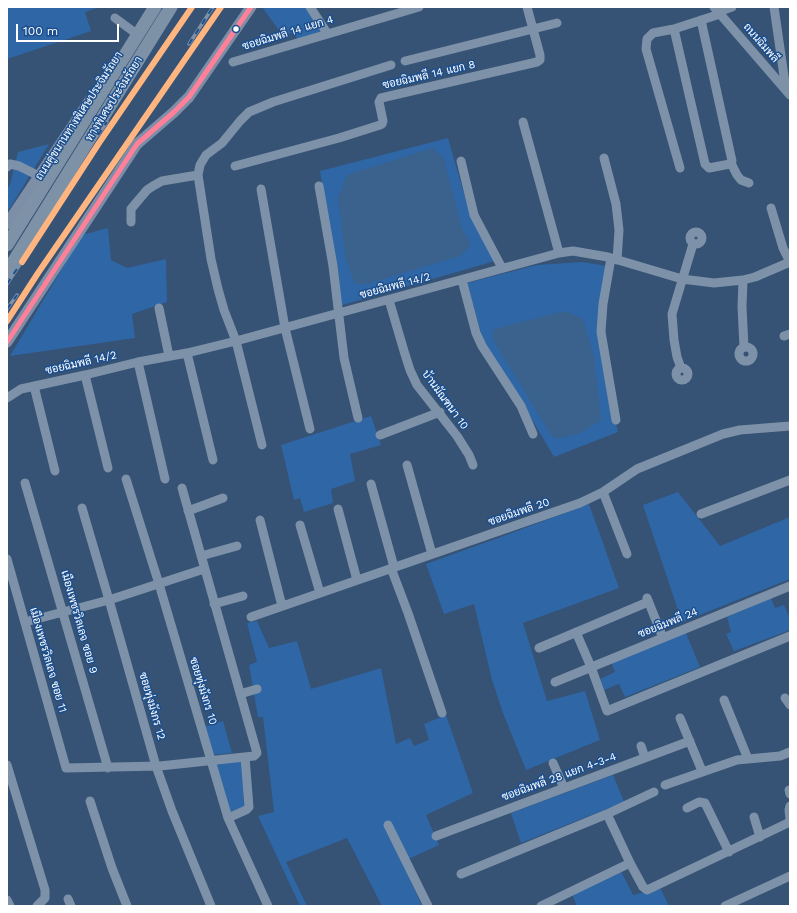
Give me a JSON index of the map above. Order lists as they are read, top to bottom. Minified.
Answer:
{"streets":{"highway":["ทางพิเศษประจิมรัถยา"],"main road":["ถนนคู่ขนานทางพิเศษประจิมรัถยา"],"street":["ซอยฉิมพลี 14 แยก 4","ถนนฉิมพลี","ซอยฉิมพลี 14 แยก 8","ซอยฉิมพลี 14/2","บ้านมัณฑนา 10","ซอยฉิมพลี 20","เมืองเพชรวิลเลจ ซอย 9","ซอยฉิมพลี 24","เมืองเพชรวิลเลจ ซอย 11","ซอยทุ่งมังกร 10","ซอยทุ่งมังกร 12","ซอยฉิมพลี 28 แยก 4-3-4"]},"crossings":[["ซอยฉิมพลี 14/2","บ้านมัณฑนา 10"],["เมืองเพชรวิลเลจ ซอย 9","เมืองเพชรวิลเลจ ซอย 11"]],"scale_bar":"100 m"}
